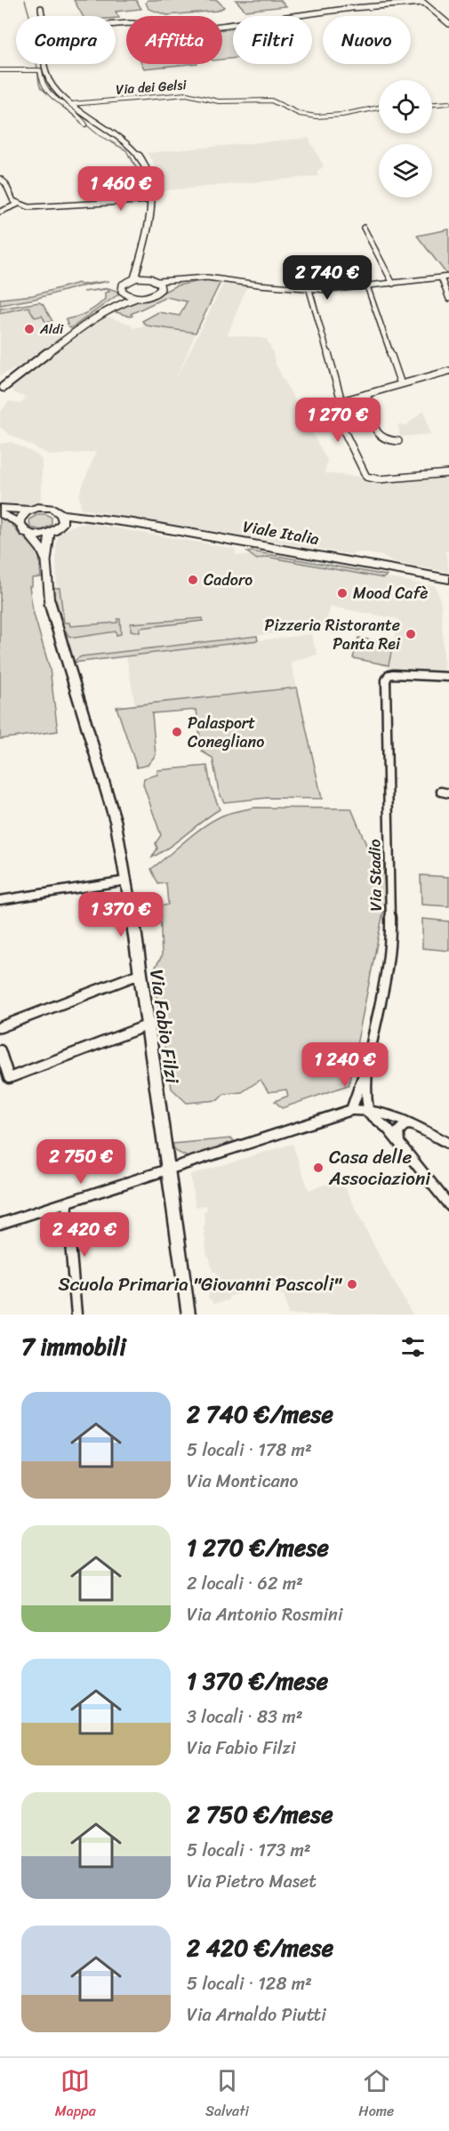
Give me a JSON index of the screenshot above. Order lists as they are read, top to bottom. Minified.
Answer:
{"streets":{"main road":["Viale Italia"],"street":["Via dei Gelsi","Via Stadio","Via Fabio Filzi"]},"crossings":[["Viale Italia","Via Fabio Filzi"]],"places":["Aldi","Cadoro","Mood Cafè","Pizzeria Ristorante Panta Rei","Palasport Conegliano","Casa delle Associazioni","Scuola Primaria \"Giovanni Pascoli\""],"page":{"chip":["Compra","Affitta","Filtri","Nuovo"],"price":["1 460 €","2 740 €","1 270 €","1 370 €","1 240 €","2 750 €","2 420 €"],"heading":"7 immobili","list":[{"name":"2 740 €/mese","note":"5 locali · 178 m² · Via Monticano"},{"name":"1 270 €/mese","note":"2 locali · 62 m² · Via Antonio Rosmini"},{"name":"1 370 €/mese","note":"3 locali · 83 m² · Via Fabio Filzi"},{"name":"2 750 €/mese","note":"5 locali · 173 m² · Via Pietro Maset"},{"name":"2 420 €/mese","note":"5 locali · 128 m² · Via Arnaldo Piutti"}],"tabs":["Mappa","Salvati","Home"]}}
